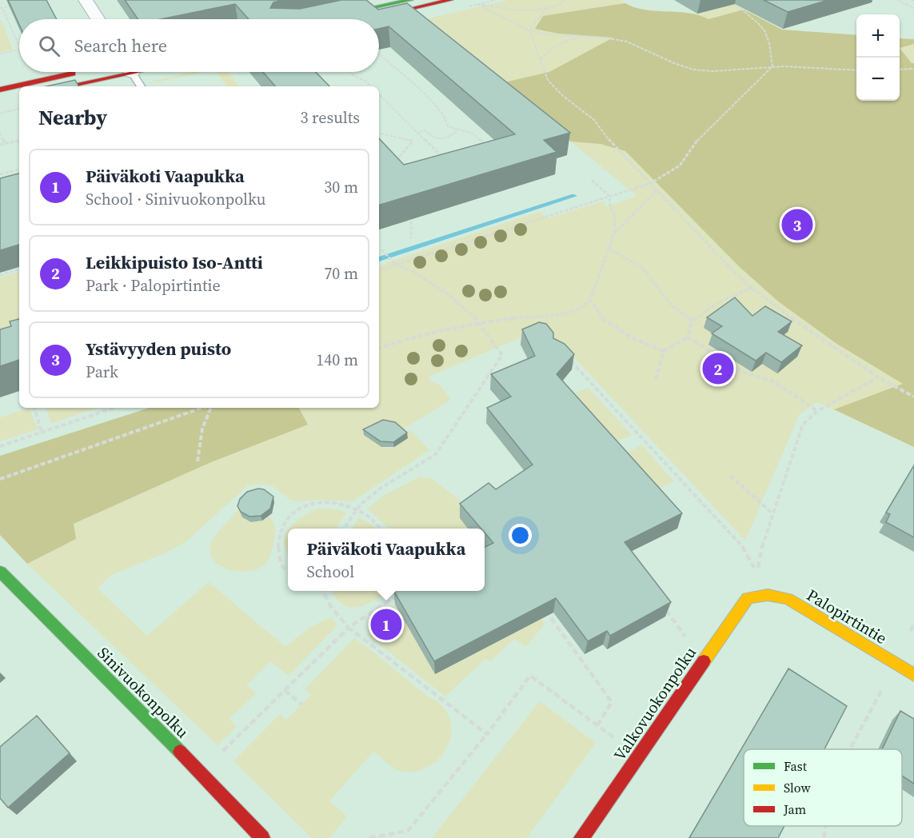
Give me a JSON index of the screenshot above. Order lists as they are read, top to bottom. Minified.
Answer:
{"streets":{"main road":["Palopirtintie","Sinivuokonpolku","Valkovuokonpolku"]},"crossings":[["Palopirtintie","Valkovuokonpolku"]],"legend":["Fast","Slow","Jam"],"page":{"map_buttons":["+","−"],"search":"Search here","heading":["Nearby","3 results"],"list":[{"mark":"1","name":"Päiväkoti Vaapukka","note":"School · Sinivuokonpolku","value":"30 m"},{"mark":"2","name":"Leikkipuisto Iso-Antti","note":"Park · Palopirtintie","value":"70 m"},{"mark":"3","name":"Ystävyyden puisto","note":"Park","value":"140 m"}],"pins":["3","2","1"],"popup":["Päiväkoti Vaapukka","School"]}}
